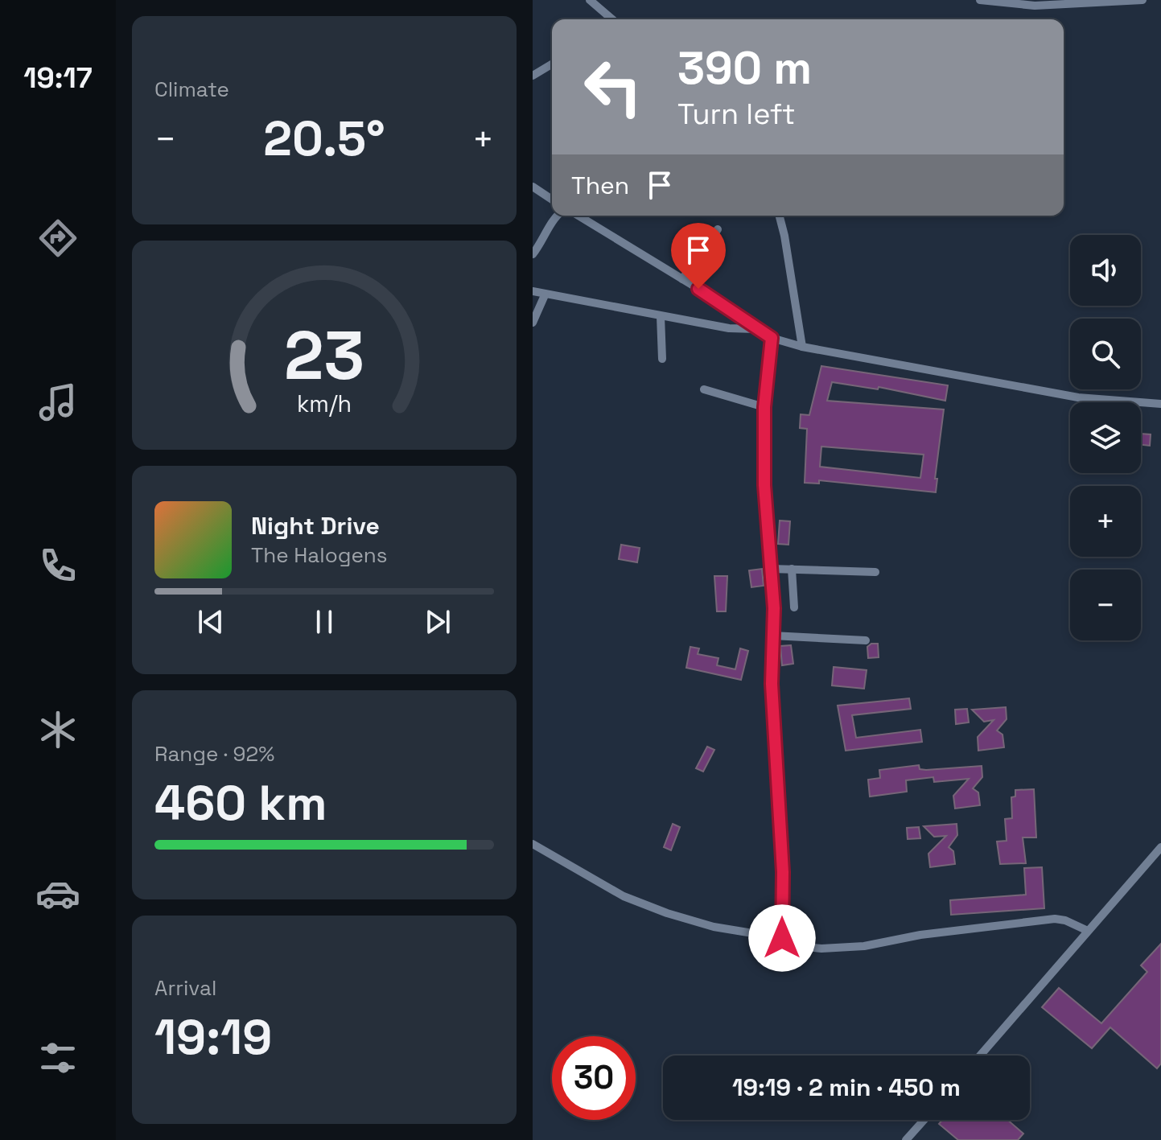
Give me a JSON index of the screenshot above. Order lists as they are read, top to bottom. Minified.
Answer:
{"page":{"tabs":"19:17","tile":["Climate",["Range · 92%","460 km"],["Arrival","19:19"]],"turn":["390 m","Turn left"],"heat":["−","20.5°","+"],"then":"Then","map_buttons":["+","−"],"song":["Night Drive","The Halogens"],"limit":"30","trip":"19:19 · 2 min · 450 m","gauge":["23","km/h"]}}
